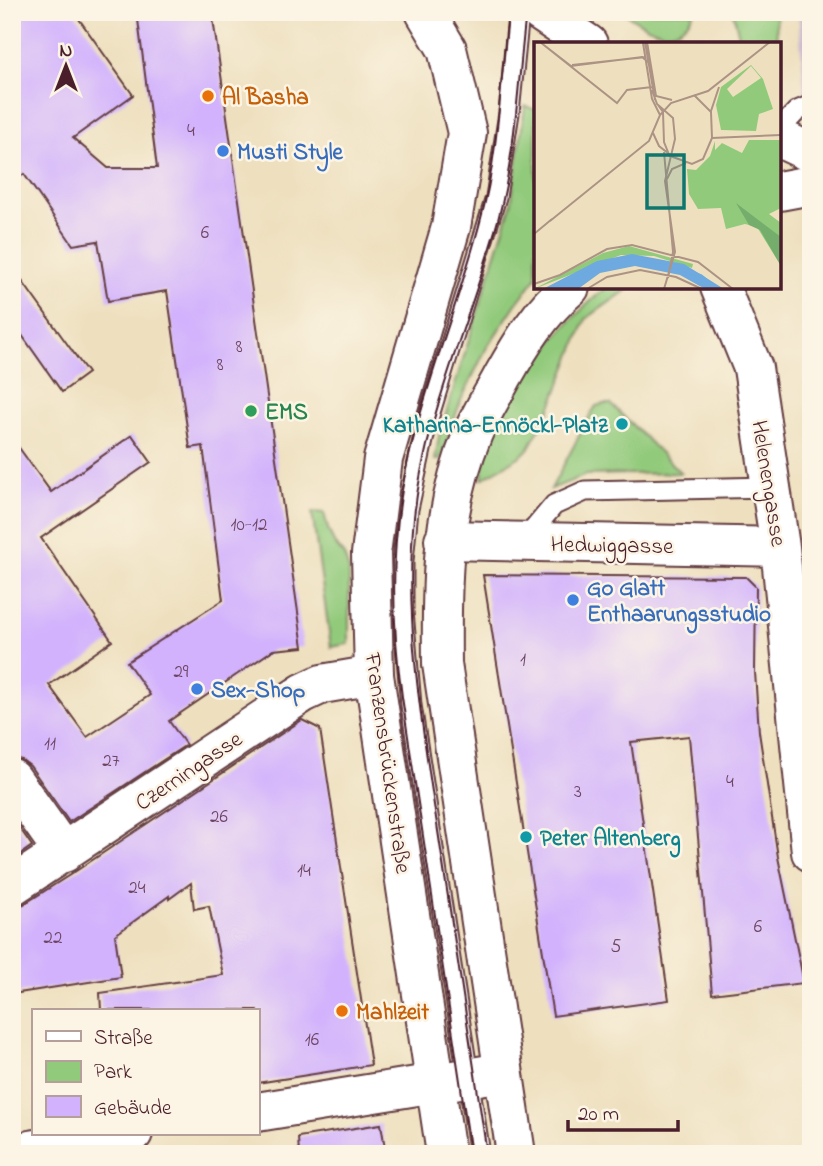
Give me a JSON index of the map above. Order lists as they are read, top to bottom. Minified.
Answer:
{"streets":{"main road":["Helenengasse","Hedwiggasse","Franzensbrückenstraße","Czerningasse"]},"crossings":[["Helenengasse","Hedwiggasse"],["Hedwiggasse","Franzensbrückenstraße"],["Franzensbrückenstraße","Czerningasse"]],"places":["Al Basha","Musti Style","EMS","Katharina-Ennöckl-Platz","Go Glatt Enthaarungsstudio","Sex-Shop","Peter Altenberg","Mahlzeit"],"house_numbers":["4","6","8","8","10-12","1","29","11","27","4","3","26","14","24","6","22","5","16"],"legend":["Straße","Park","Gebäude"],"scale_bar":"20 m","north":"top"}
